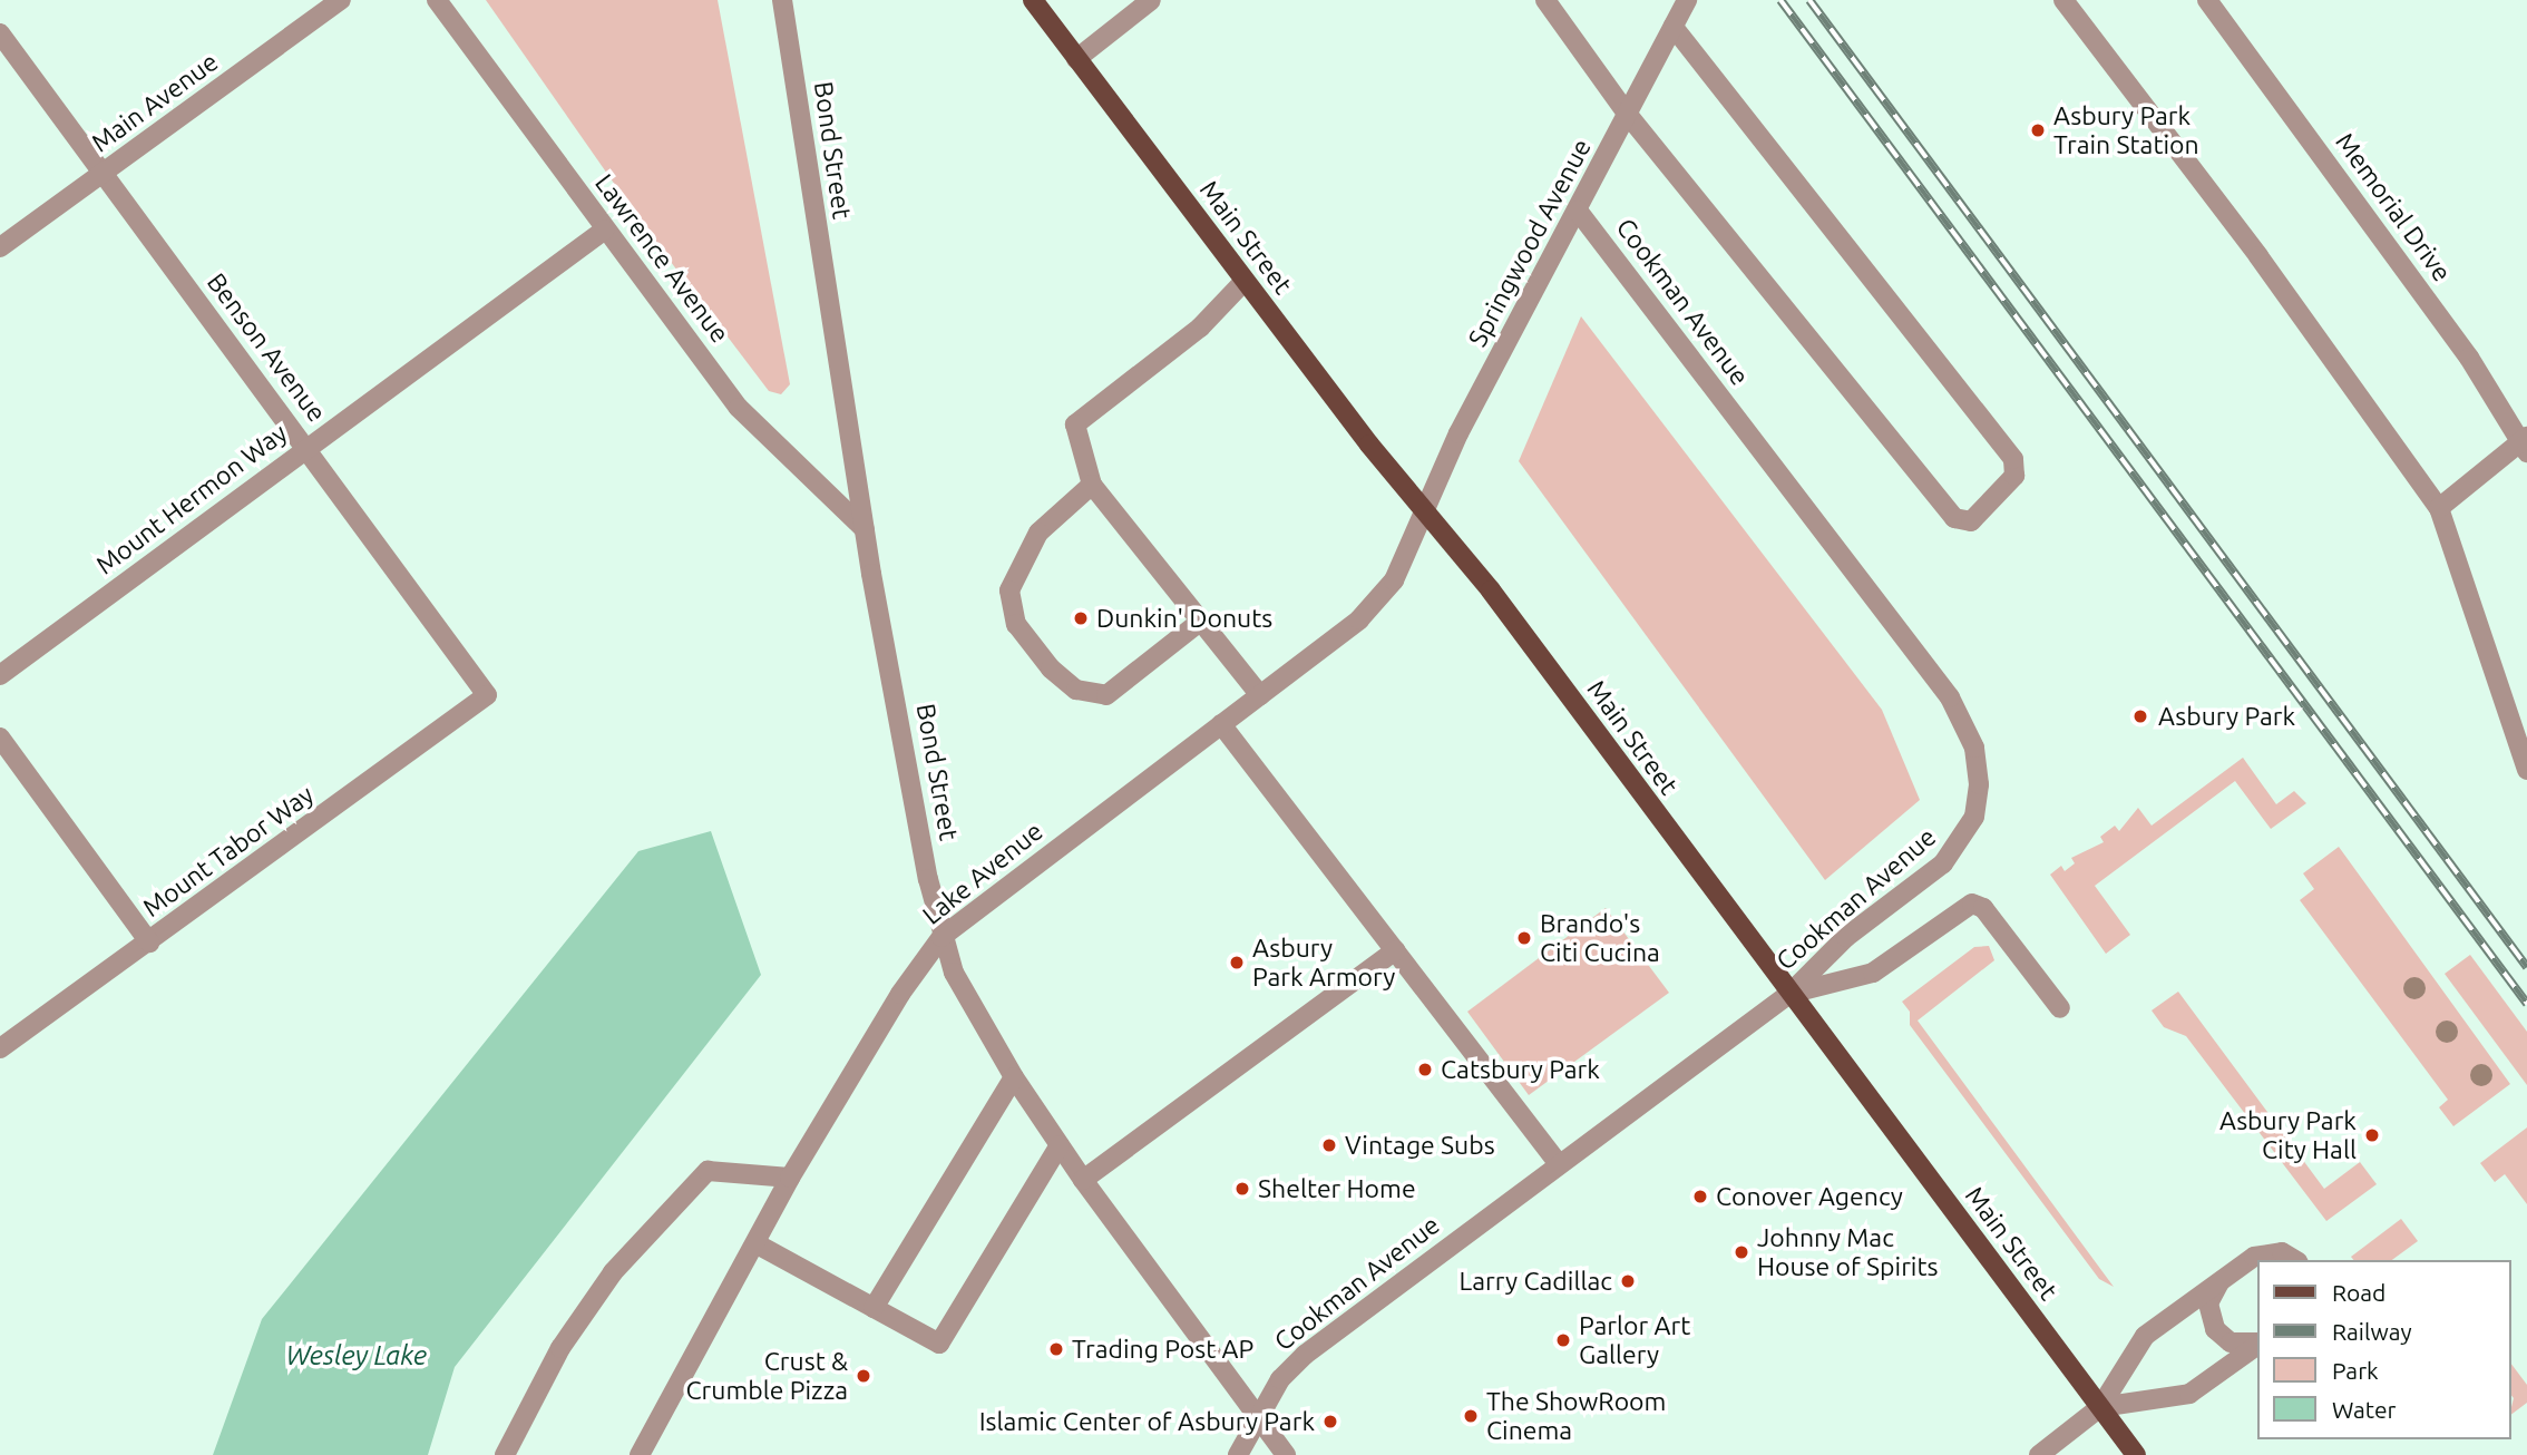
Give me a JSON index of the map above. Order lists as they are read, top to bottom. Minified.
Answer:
{"streets":{"main road":["Main Street"],"street":["Main Avenue","Bond Street","Memorial Drive","Springwood Avenue","Lawrence Avenue","Cookman Avenue","Benson Avenue","Mount Hermon Way","Mount Tabor Way","Lake Avenue"]},"crossings":[["Main Avenue","Benson Avenue"],["Bond Street","Lawrence Avenue"],["Bond Street","Cookman Avenue"],["Bond Street","Lake Avenue"],["Main Street","Springwood Avenue"],["Main Street","Cookman Avenue"],["Main Street","Lake Avenue"],["Springwood Avenue","Cookman Avenue"],["Springwood Avenue","Lake Avenue"],["Lawrence Avenue","Mount Hermon Way"],["Benson Avenue","Mount Hermon Way"],["Benson Avenue","Mount Tabor Way"]],"water":["Wesley Lake"],"places":["Asbury Park Train Station","Dunkin' Donuts","Asbury Park","Brando's Citi Cucina","Asbury Park Armory","Catsbury Park","Asbury Park City Hall","Vintage Subs","Shelter Home","Conover Agency","Johnny Mac House of Spirits","Larry Cadillac","Parlor Art Gallery","Trading Post AP","Crust & Crumble Pizza","The ShowRoom Cinema","Islamic Center of Asbury Park"],"legend":["Road","Railway","Park","Water"]}
